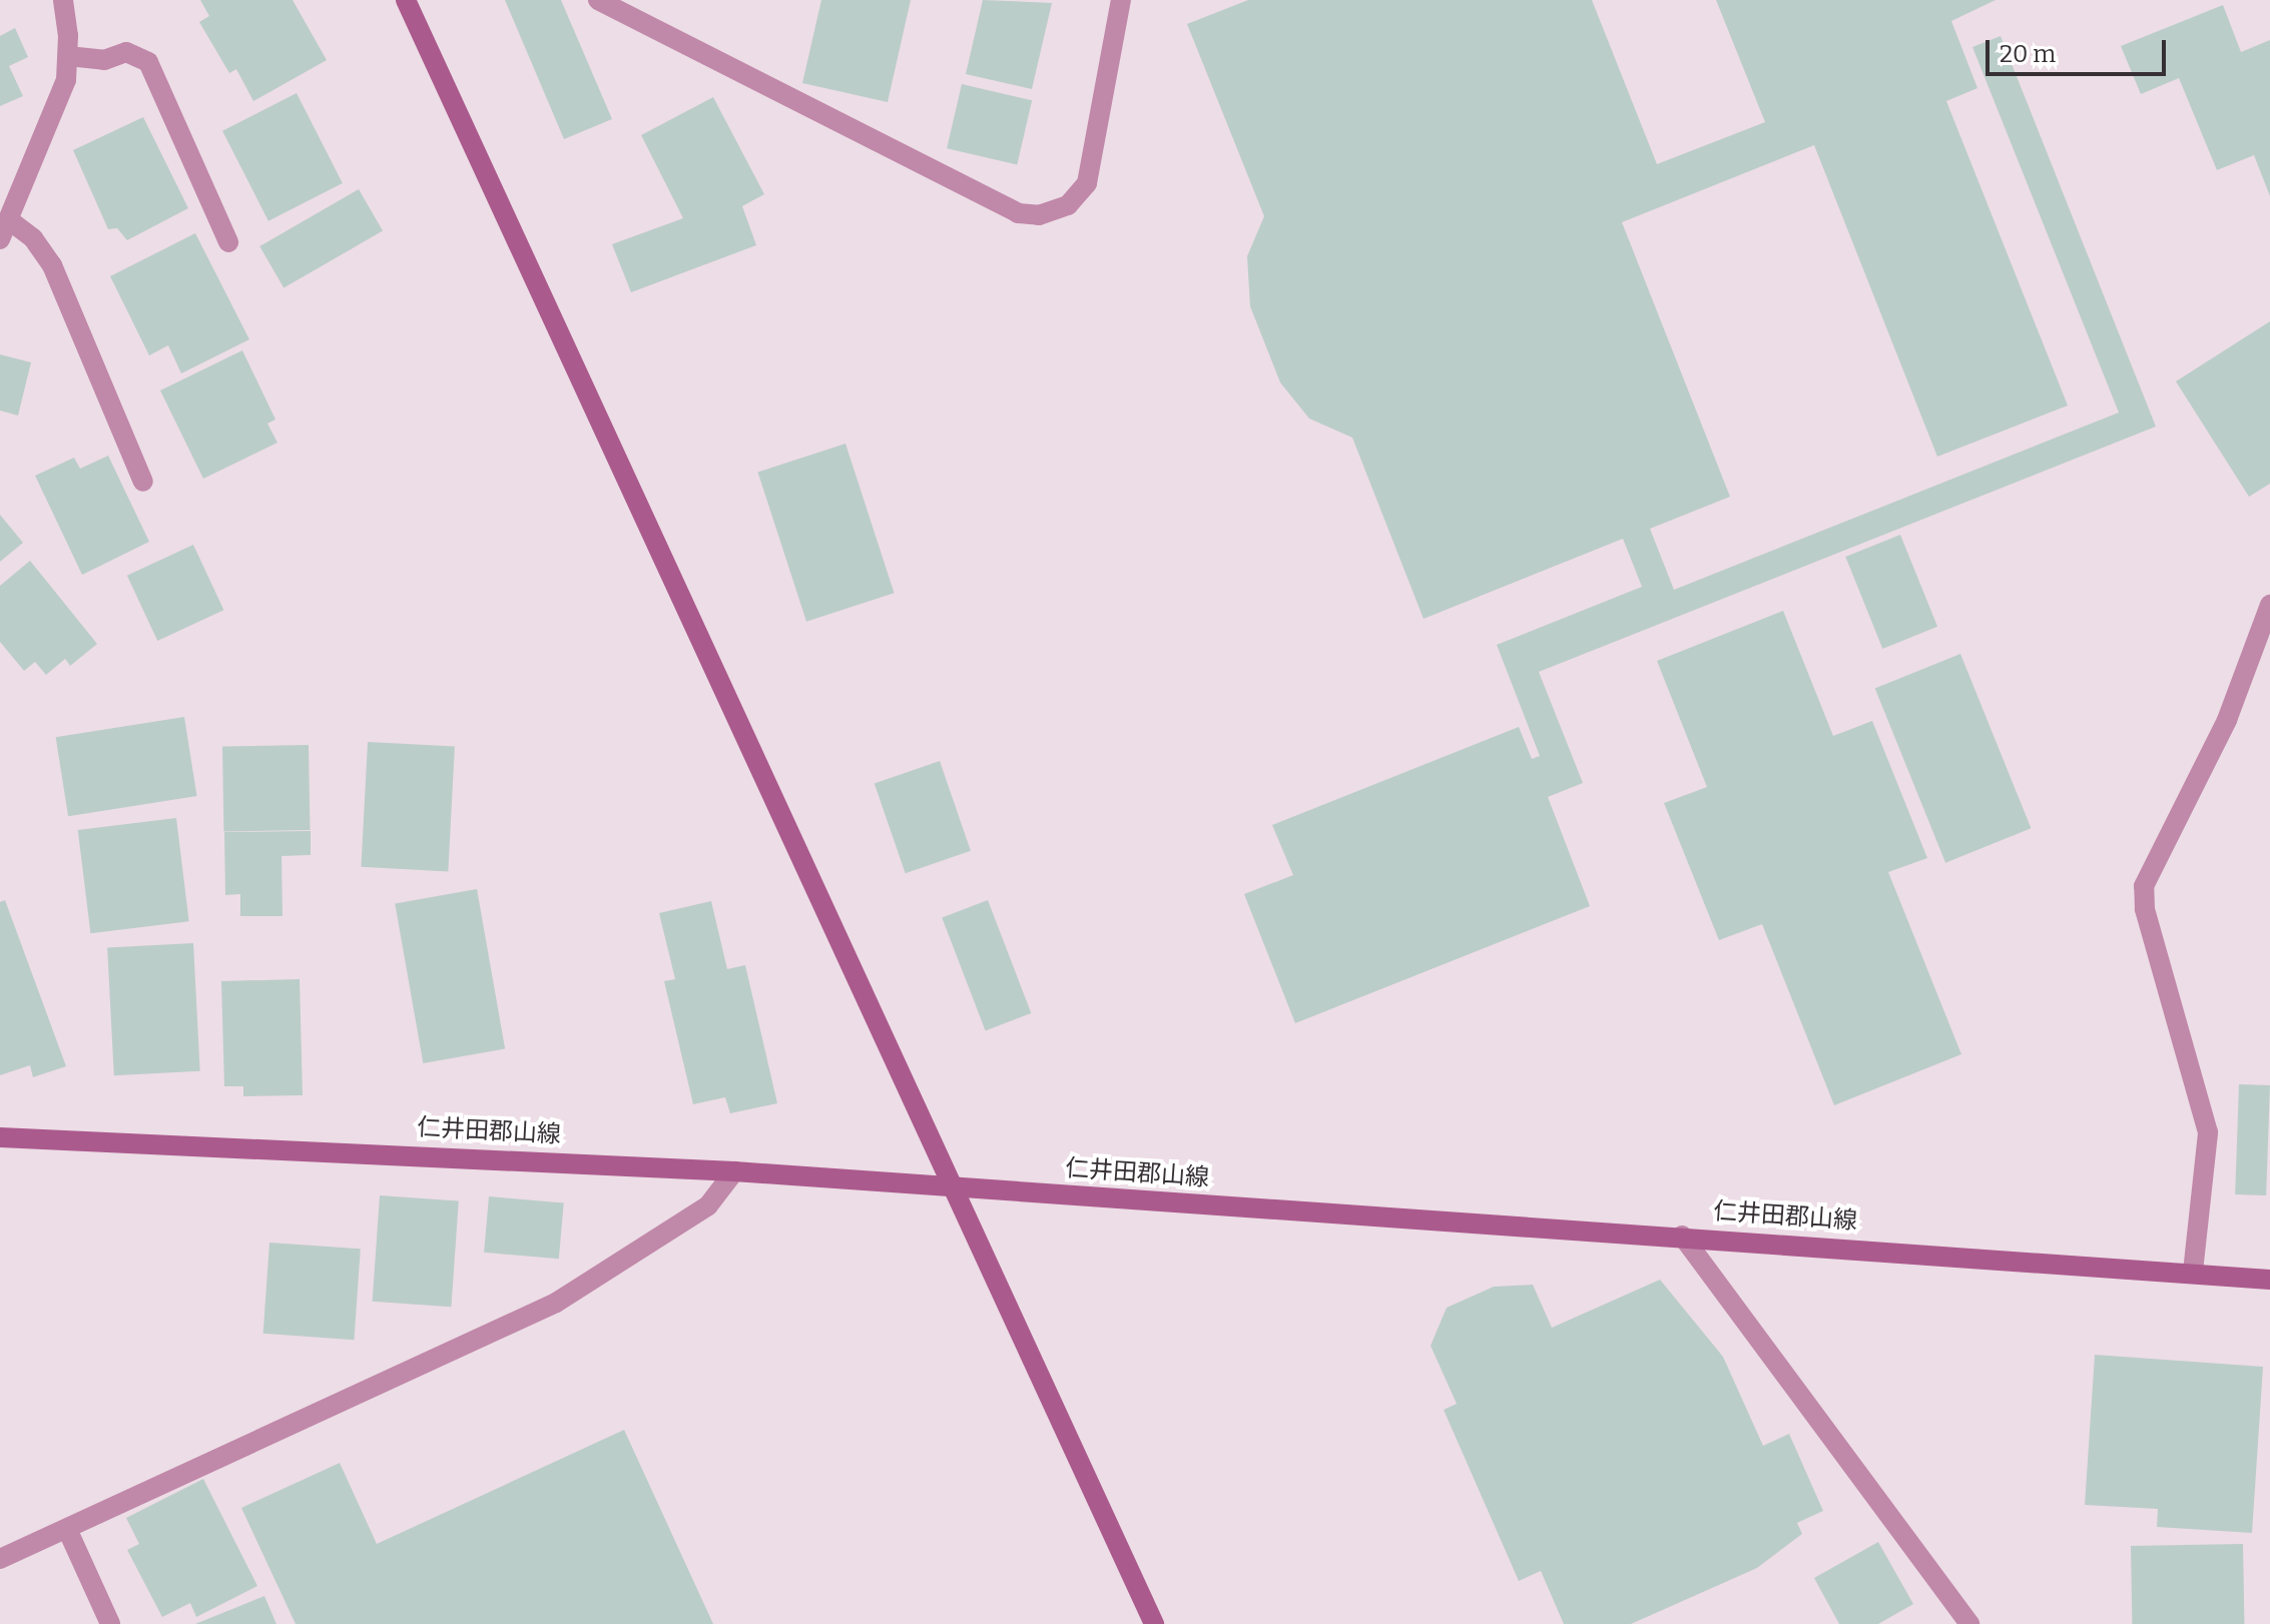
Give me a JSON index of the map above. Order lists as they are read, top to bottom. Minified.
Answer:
{"streets":{"main road":["仁井田郡山線"]},"scale_bar":"20 m"}
